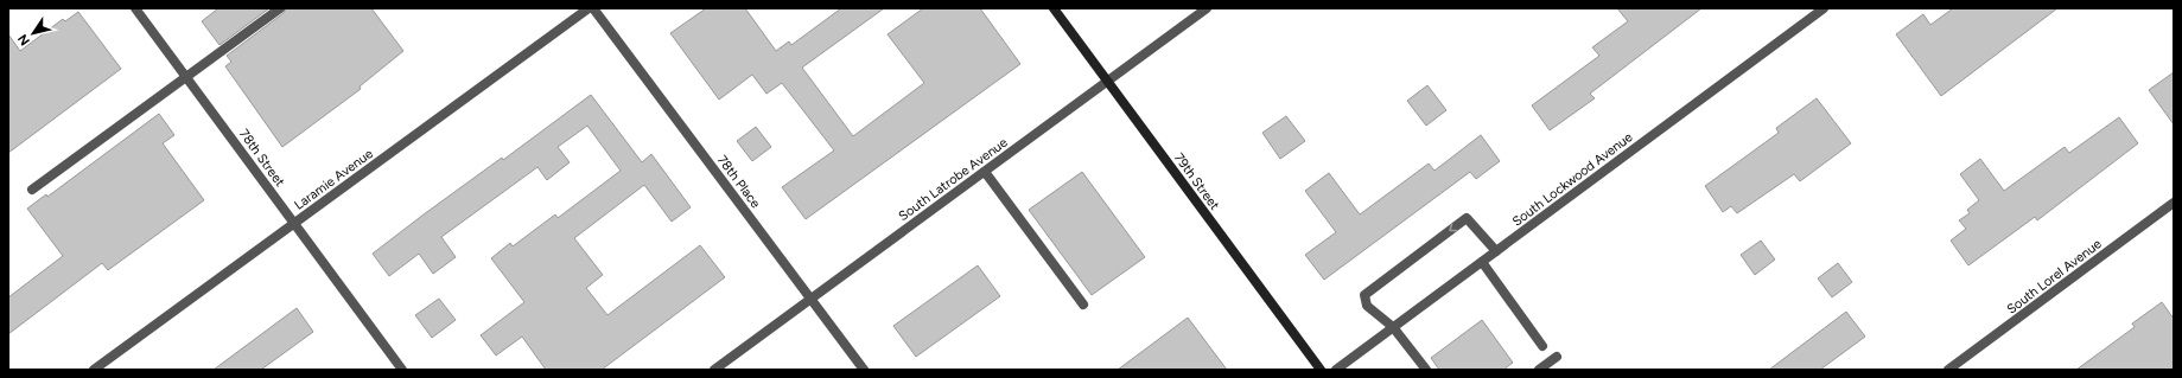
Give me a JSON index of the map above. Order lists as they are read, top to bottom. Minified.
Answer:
{"streets":{"main road":["79th Street"],"street":["78th Street","Laramie Avenue","South Latrobe Avenue","South Lockwood Avenue","78th Place","South Lorel Avenue"]},"crossings":[["78th Street","Laramie Avenue"],["South Latrobe Avenue","78th Place"],["South Latrobe Avenue","79th Street"]],"north":"bottom left"}
